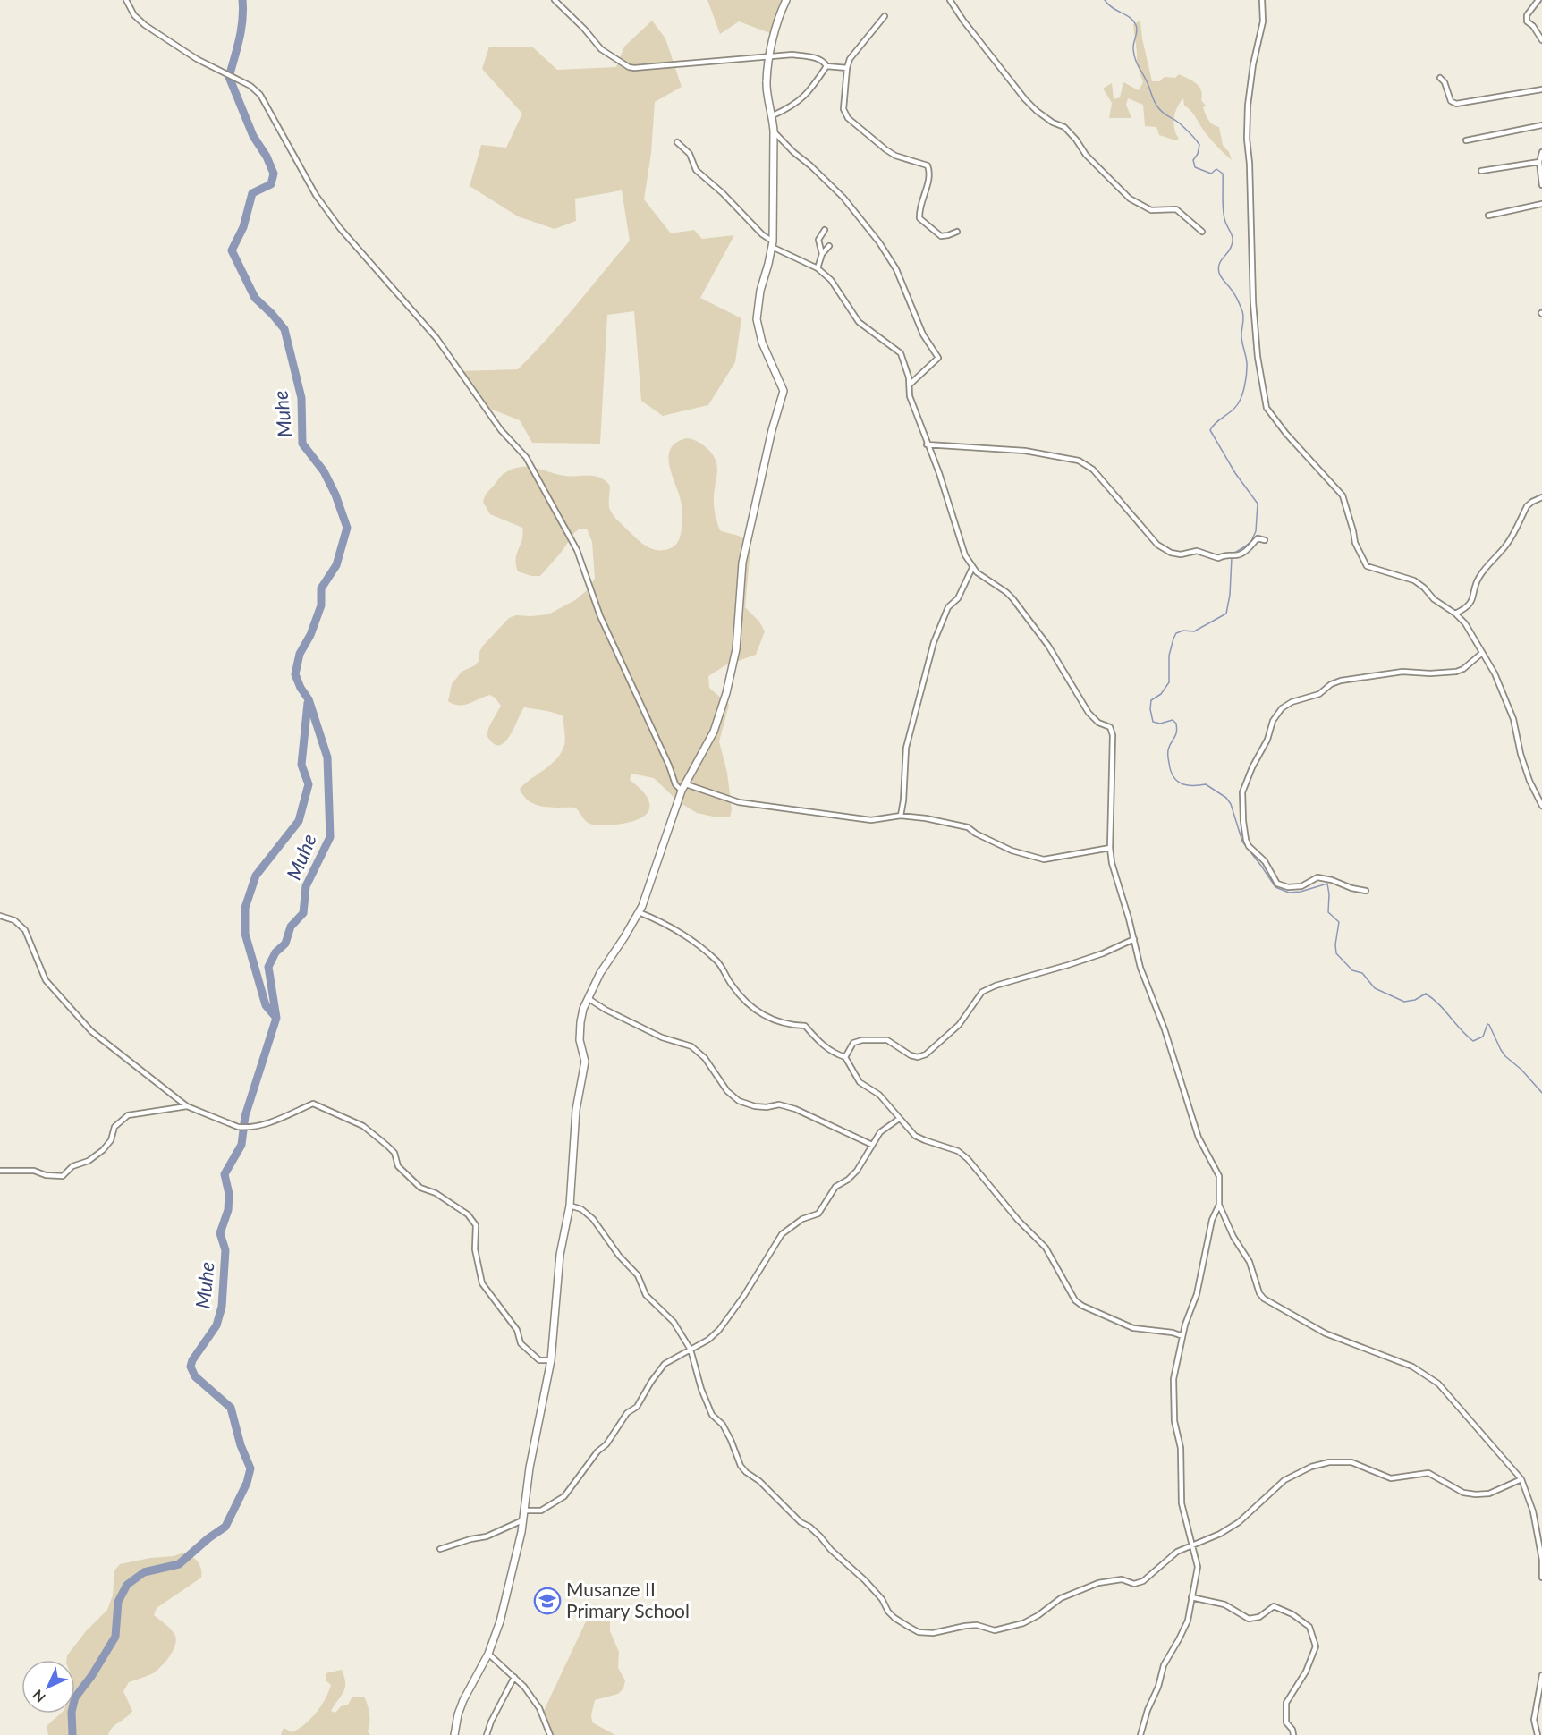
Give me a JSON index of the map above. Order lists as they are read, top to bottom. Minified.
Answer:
{"water":["Muhe"],"places":{"school or university":["Musanze II Primary School"]},"north":"bottom left"}
